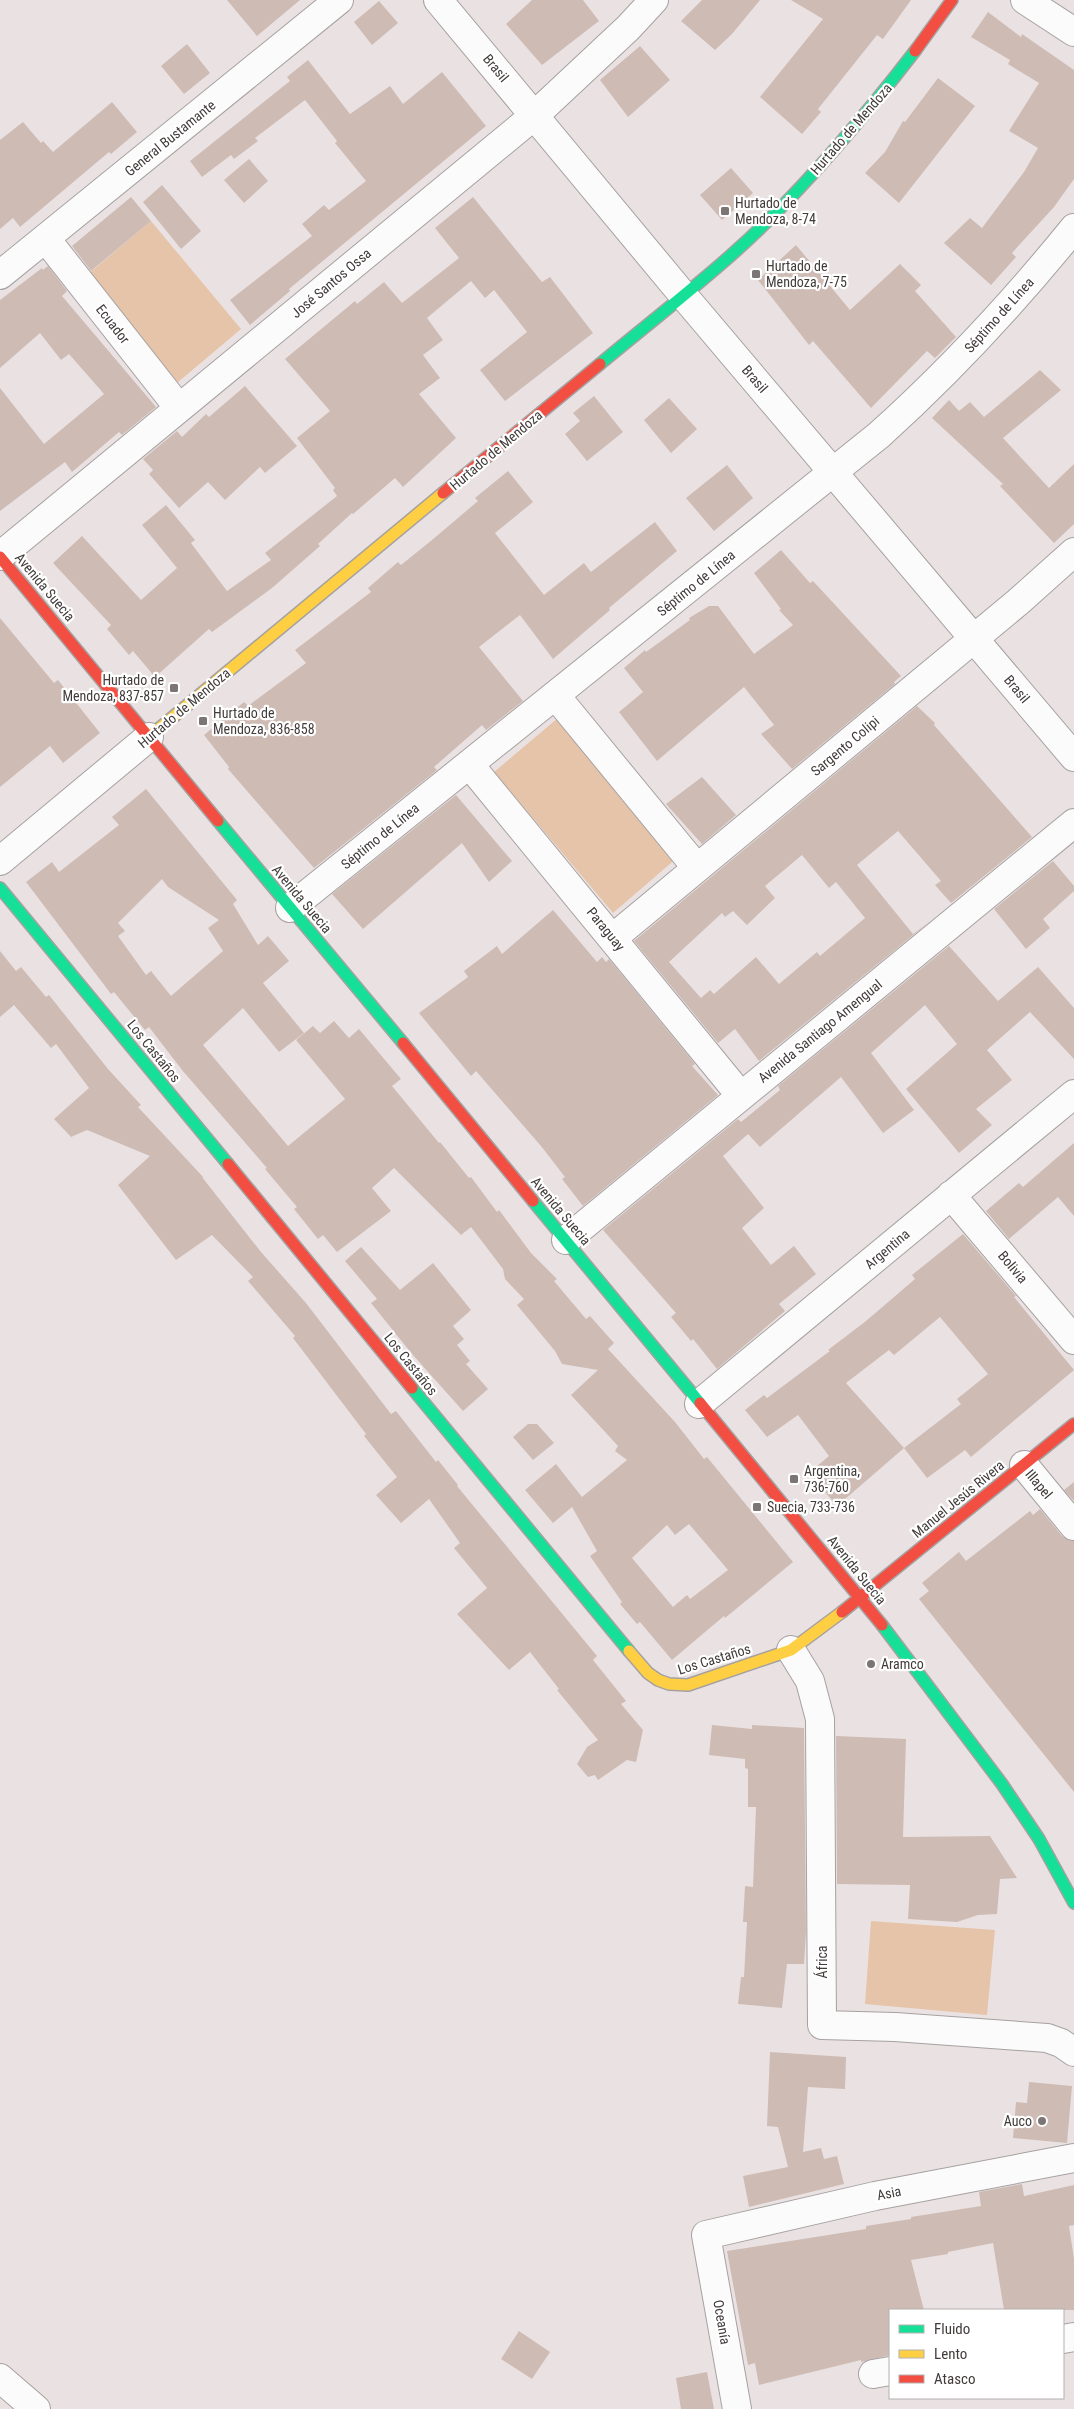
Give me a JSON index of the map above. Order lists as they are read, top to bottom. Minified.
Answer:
{"streets":{"main road":["Hurtado de Mendoza","Avenida Suecia","Los Castaños","Manuel Jesús Rivera"],"street":["Brasil","General Bustamante","José Santos Ossa","Séptimo de Línea","Ecuador","Sargento Colipi","Paraguay","Avenida Santiago Amengual","Argentina","Bolivia","Illapel","África","Asia","Oceanía"]},"crossings":[["Brasil","Hurtado de Mendoza"],["Brasil","José Santos Ossa"],["Brasil","Séptimo de Línea"],["Brasil","Sargento Colipi"],["Hurtado de Mendoza","Avenida Suecia"],["General Bustamante","Ecuador"],["José Santos Ossa","Ecuador"],["José Santos Ossa","Avenida Suecia"],["Séptimo de Línea","Avenida Suecia"],["Séptimo de Línea","Paraguay"],["Avenida Suecia","Avenida Santiago Amengual"],["Avenida Suecia","Los Castaños"],["Avenida Suecia","Argentina"],["Avenida Suecia","Manuel Jesús Rivera"],["Sargento Colipi","Paraguay"],["Paraguay","Avenida Santiago Amengual"],["Los Castaños","Manuel Jesús Rivera"],["Los Castaños","África"],["Argentina","Bolivia"],["Illapel","Manuel Jesús Rivera"],["Asia","Oceanía"]],"places":{"transit":["Hurtado de Mendoza, 8-74","Hurtado de Mendoza, 7-75","Hurtado de Mendoza, 837-857","Hurtado de Mendoza, 836-858","Argentina, 736-760","Suecia, 733-736"],"other":["Aramco","Auco"]},"legend":["Fluido","Lento","Atasco"]}
